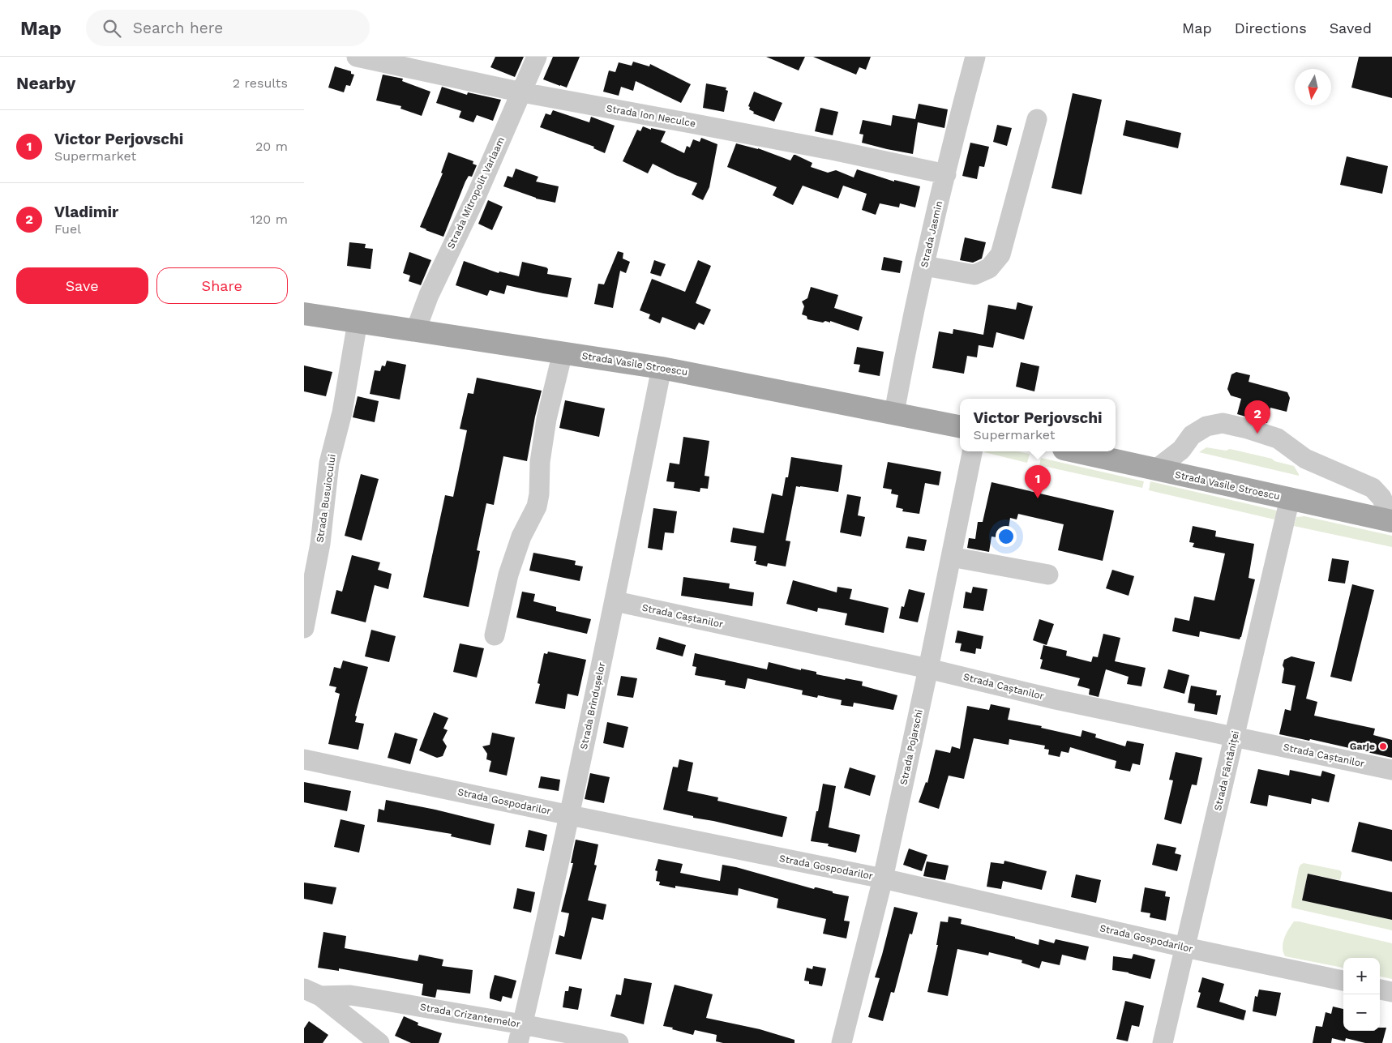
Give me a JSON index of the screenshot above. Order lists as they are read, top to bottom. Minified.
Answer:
{"streets":{"main road":["Strada Vasile Stroescu"],"street":["Strada Ion Neculce","Strada Mitropolit Varlaam","Strada Jasmin","Strada Busuiocului","Strada Caștanilor","Strada Brîndușelor","Strada Pojarschi","Strada Fântâniței","Strada Gospodarilor","Strada Crizantemelor"]},"crossings":[["Strada Ion Neculce","Strada Mitropolit Varlaam"],["Strada Ion Neculce","Strada Jasmin"],["Strada Mitropolit Varlaam","Strada Vasile Stroescu"],["Strada Jasmin","Strada Vasile Stroescu"],["Strada Vasile Stroescu","Strada Busuiocului"],["Strada Vasile Stroescu","Strada Brîndușelor"],["Strada Vasile Stroescu","Strada Fântâniței"],["Strada Caștanilor","Strada Brîndușelor"],["Strada Caștanilor","Strada Pojarschi"],["Strada Caștanilor","Strada Fântâniței"],["Strada Brîndușelor","Strada Gospodarilor"],["Strada Brîndușelor","Strada Crizantemelor"],["Strada Pojarschi","Strada Gospodarilor"],["Strada Fântâniței","Strada Gospodarilor"]],"places":["Garje"],"north":"bottom","page":{"header":"Map","search":"Search here","nav":["Map","Directions","Saved"],"heading":["Nearby","2 results"],"list":[{"mark":"1","name":"Victor Perjovschi","note":"Supermarket","value":"20 m"},{"mark":"2","name":"Vladimir","note":"Fuel","value":"120 m"}],"buttons":["Save","Share"],"popup":["Victor Perjovschi","Supermarket"],"pins":["2","1"],"map_buttons":["+","−"]}}
